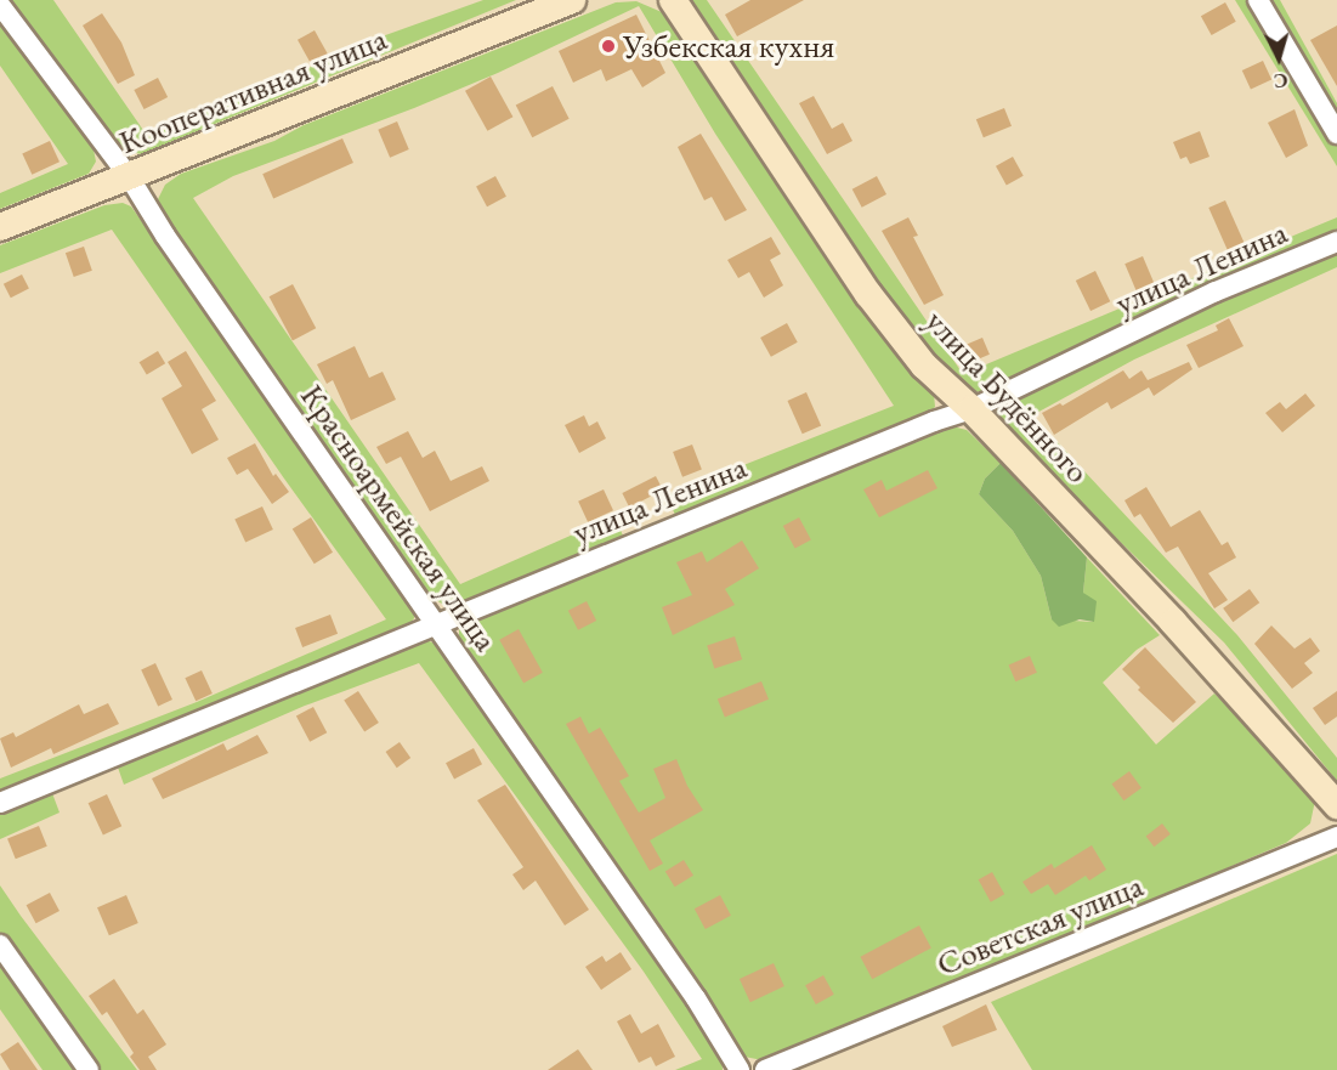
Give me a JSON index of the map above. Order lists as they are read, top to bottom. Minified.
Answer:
{"streets":{"street":["Кооперативная улица","улица Ленина","улица Будённого","Красноармейская улица","Советская улица"]},"crossings":[["Кооперативная улица","Красноармейская улица"],["улица Ленина","улица Будённого"],["улица Ленина","Красноармейская улица"]],"places":["Узбекская кухня"],"north":"bottom"}
